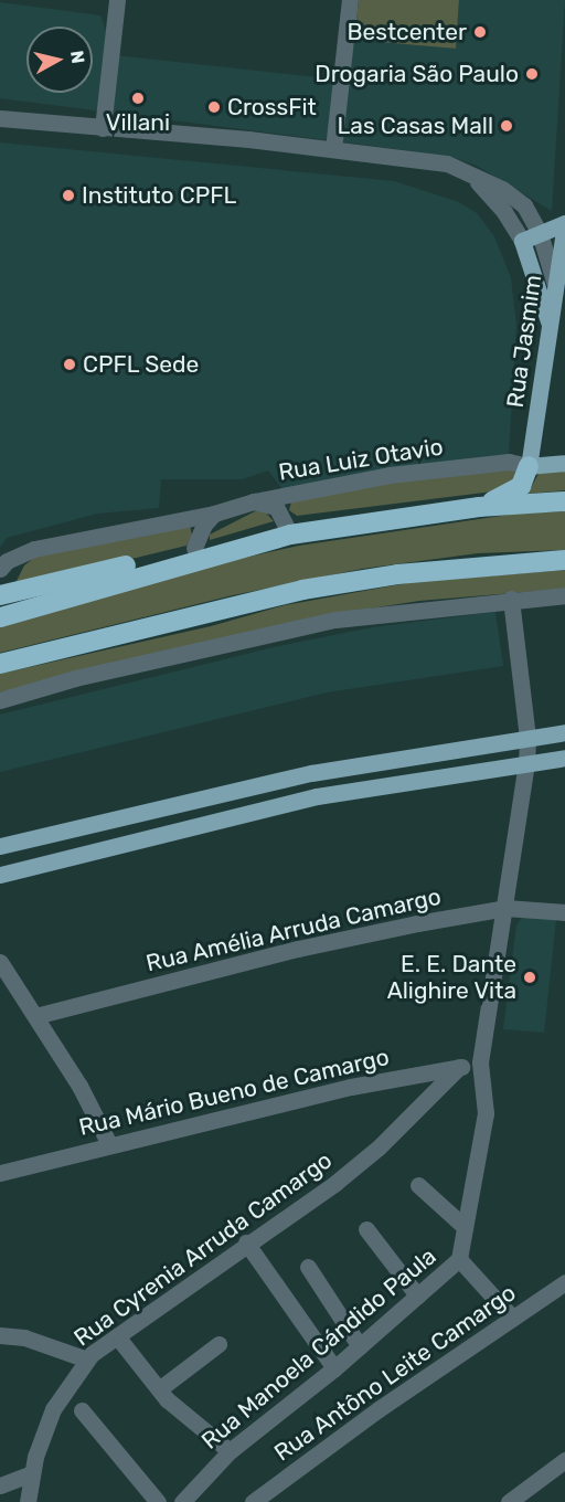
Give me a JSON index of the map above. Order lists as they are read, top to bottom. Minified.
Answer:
{"streets":{"main road":["Rua Jasmim"],"street":["Rua Luiz Otavio","Rua Amélia Arruda Camargo","Rua Mário Bueno de Camargo","Rua Cyrenia Arruda Camargo","Rua Manoela Cándido Paula","Rua Antôno Leite Camargo"]},"crossings":[["Rua Jasmim","Rua Luiz Otavio"],["Rua Mário Bueno de Camargo","Rua Cyrenia Arruda Camargo"]],"places":["Bestcenter","Drogaria São Paulo","Villani","CrossFit","Las Casas Mall","Instituto CPFL","CPFL Sede","E. E. Dante Alighire Vita"],"north":"right"}
